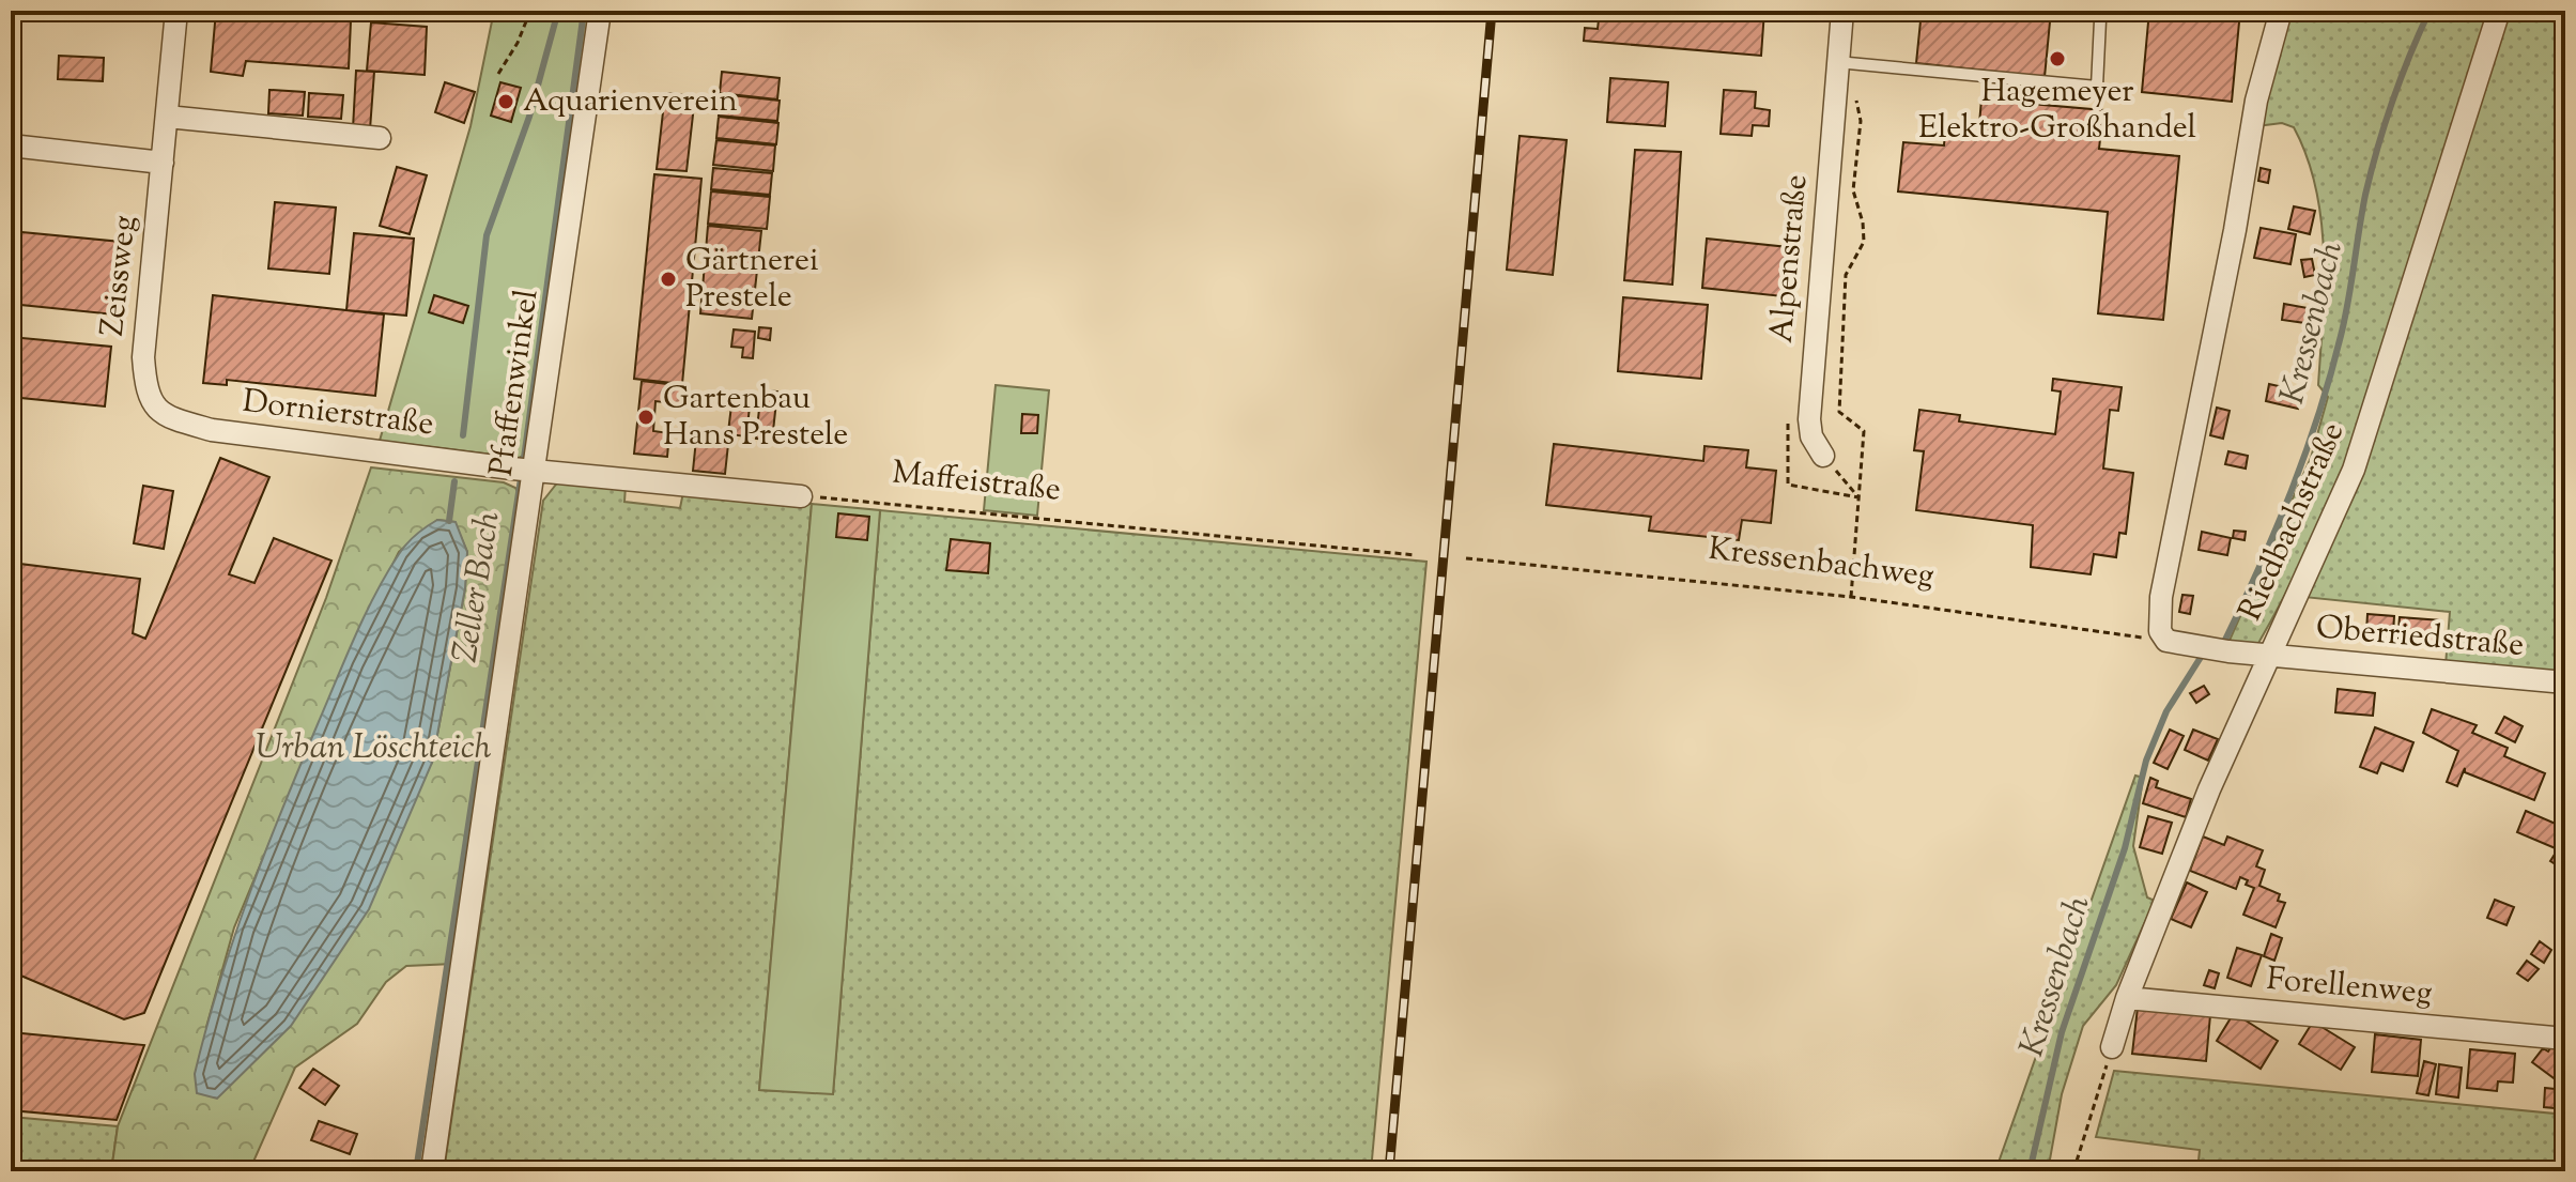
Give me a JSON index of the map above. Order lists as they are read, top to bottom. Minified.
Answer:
{"streets":{"street":["Alpenstraße","Zeissweg","Pfaffenwinkel","Dornierstraße","Riedbachstraße","Oberriedstraße","Forellenweg"],"path":["Maffeistraße","Kressenbachweg"]},"crossings":[["Alpenstraße","Kressenbachweg"],["Zeissweg","Dornierstraße"],["Pfaffenwinkel","Dornierstraße"],["Riedbachstraße","Oberriedstraße"],["Riedbachstraße","Forellenweg"]],"water":["Kressenbach","Zeller Bach","Urban Löschteich"],"places":["Hagemeyer Elektro-Großhandel","Aquarienverein","Gärtnerei Prestele","Gartenbau Hans Prestele"]}
